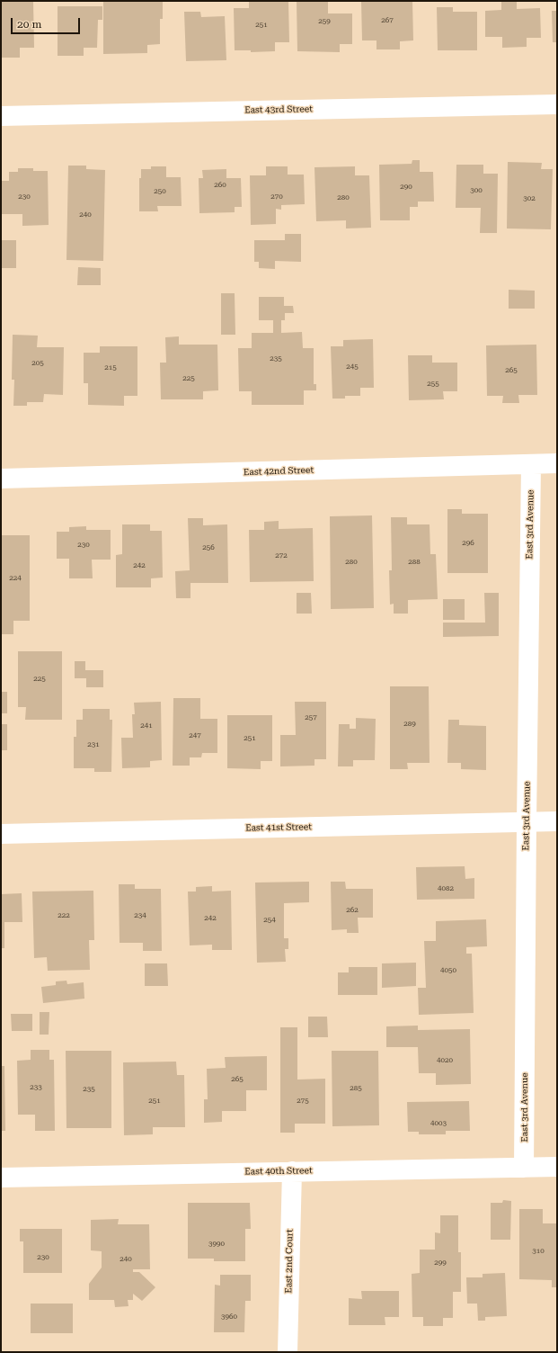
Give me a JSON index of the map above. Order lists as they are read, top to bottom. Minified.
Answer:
{"streets":{"street":["East 43rd Street","East 42nd Street","East 3rd Avenue","East 41st Street","East 40th Street","East 2nd Court"]},"crossings":[["East 42nd Street","East 3rd Avenue"],["East 3rd Avenue","East 41st Street"],["East 3rd Avenue","East 40th Street"],["East 40th Street","East 2nd Court"]],"house_numbers":["267","259","251","260","290","300","250","230","270","280","302","240","235","205","245","215","265","225","255","296","230","256","272","280","288","242","224","225","257","289","241","247","251","231","4082","262","222","234","242","254","4050","4020","265","233","285","235","251","275","4003","3990","310","230","240","299","3960"],"scale_bar":"20 m"}
